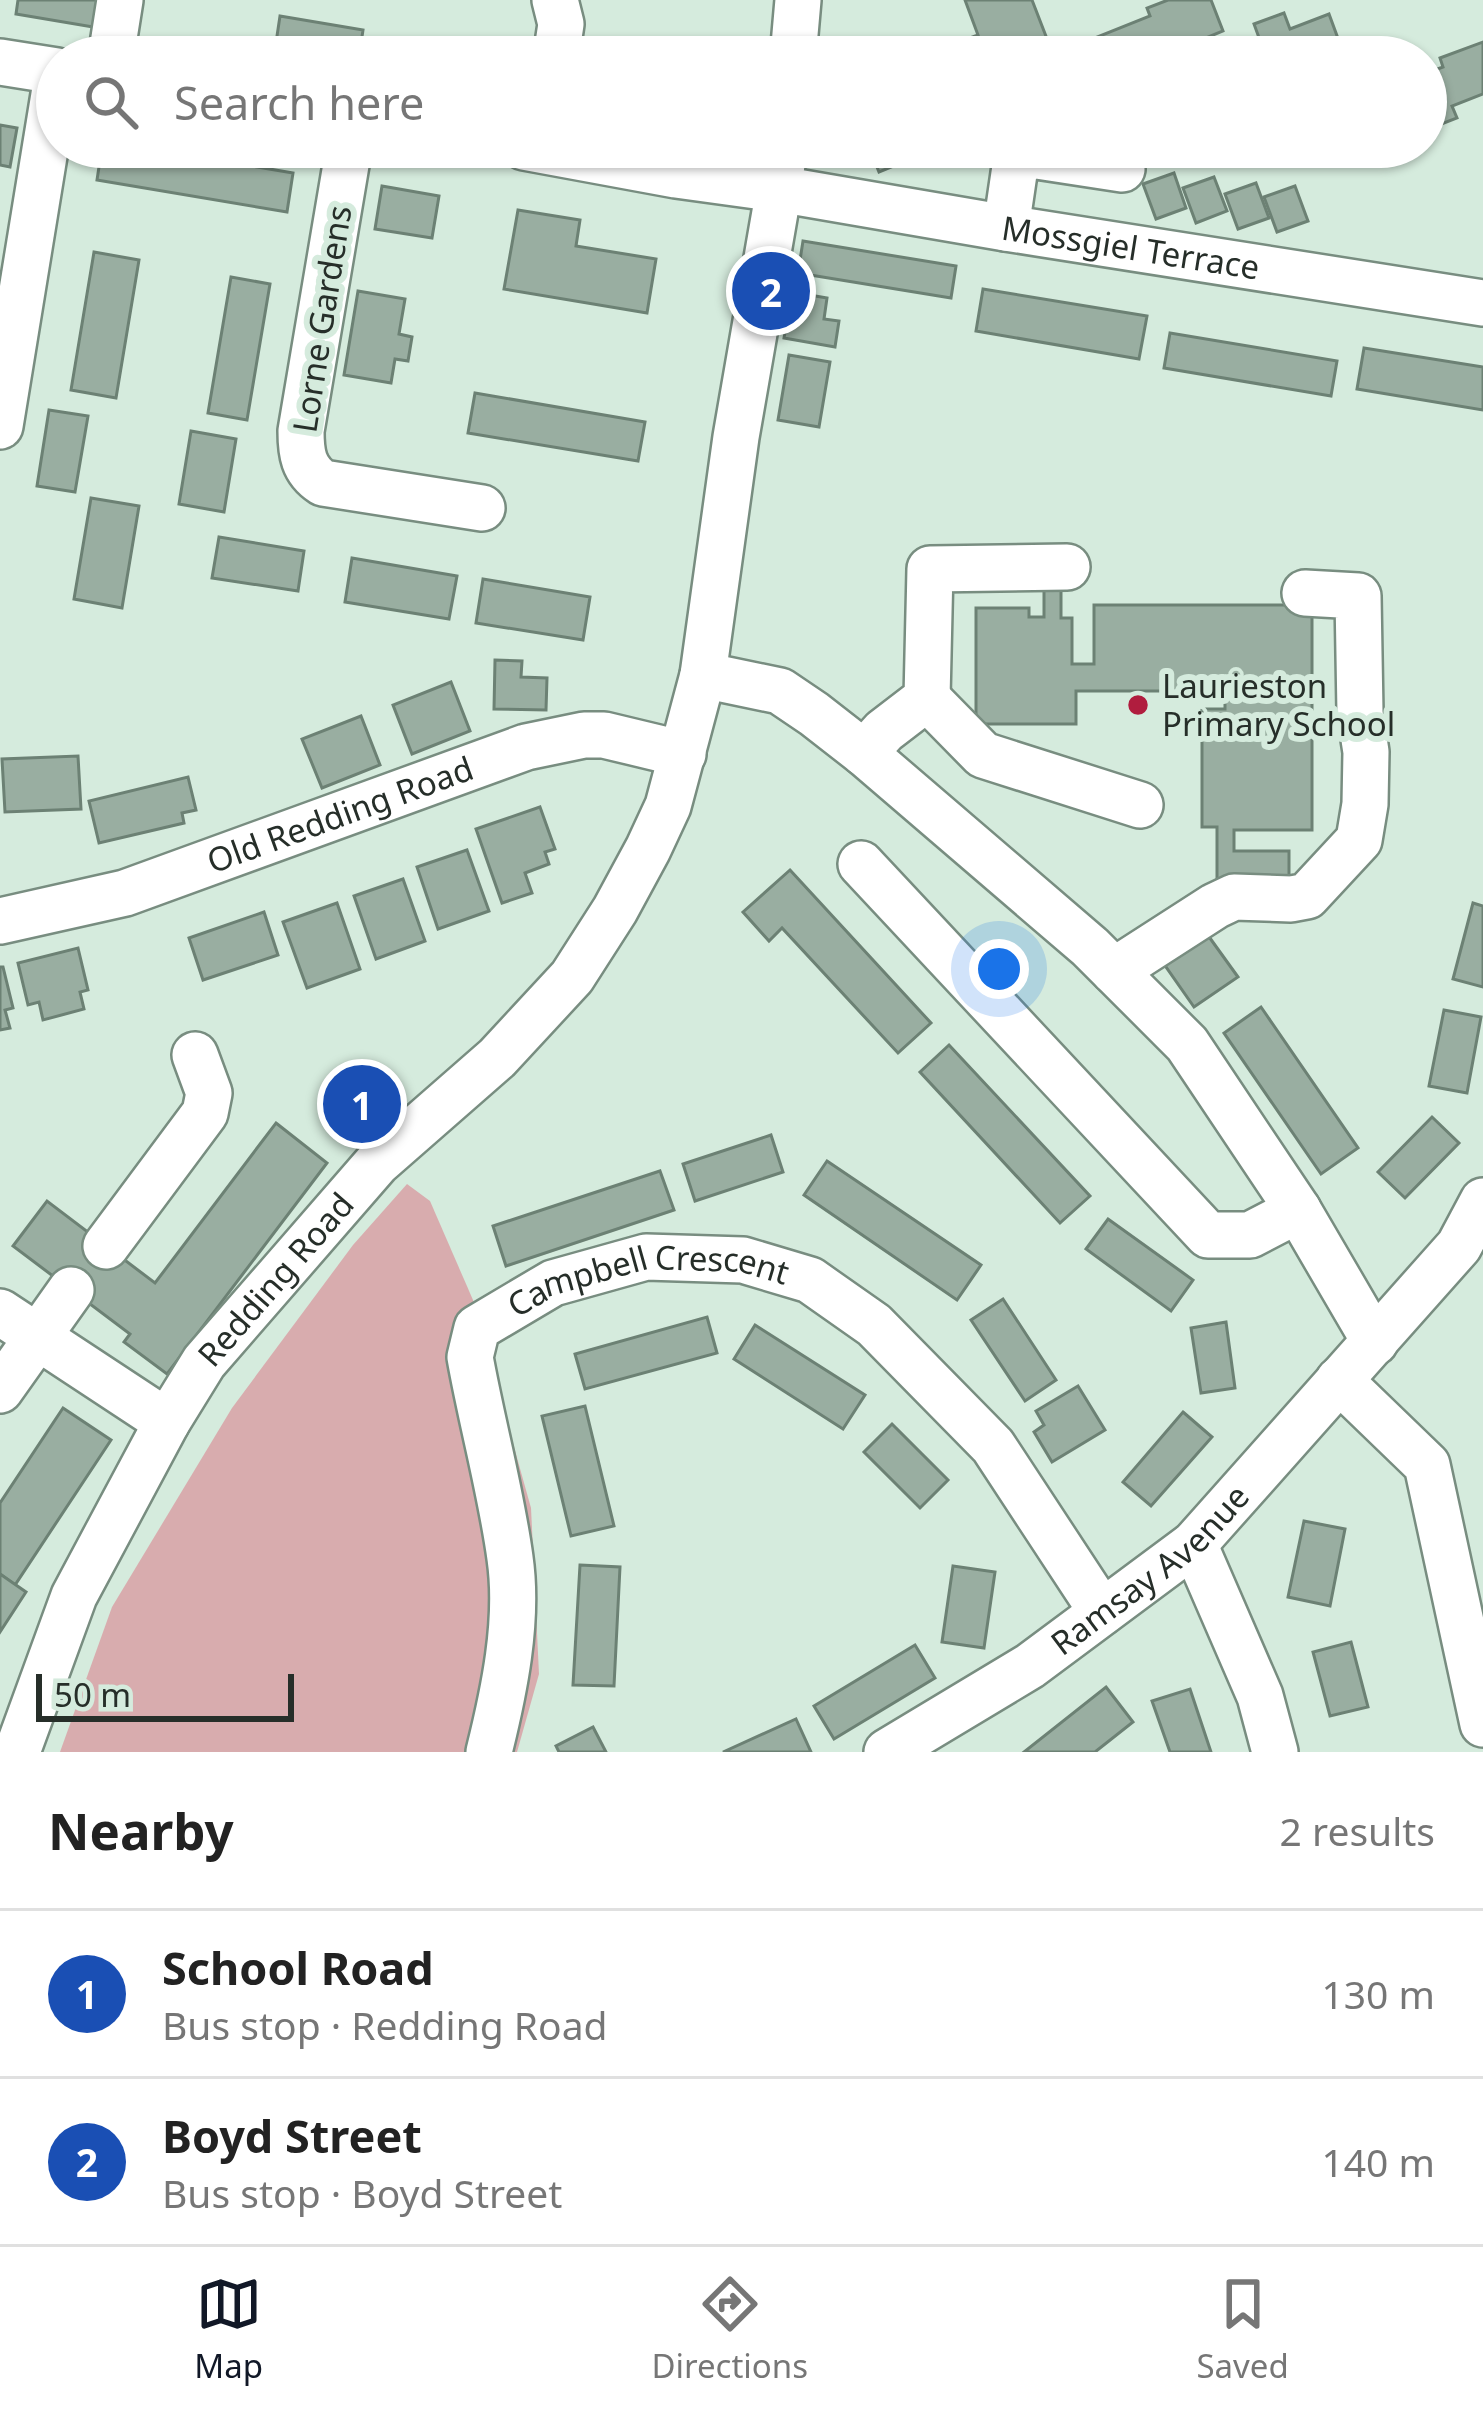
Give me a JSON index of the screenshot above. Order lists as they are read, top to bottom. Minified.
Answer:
{"streets":{"street":["Mossgiel Terrace","Lorne Gardens","Old Redding Road","Redding Road","Campbell Crescent","Ramsay Avenue"]},"crossings":[["Mossgiel Terrace","Redding Road"],["Old Redding Road","Redding Road"],["Campbell Crescent","Ramsay Avenue"]],"places":["Laurieston Primary School"],"scale_bar":"50 m","page":{"search":"Search here","pins":["2","1"],"scale":"50 m","heading":["Nearby","2 results"],"list":[{"mark":"1","name":"School Road","note":"Bus stop · Redding Road","value":"130 m"},{"mark":"2","name":"Boyd Street","note":"Bus stop · Boyd Street","value":"140 m"}],"nav":["Map","Directions","Saved"]}}
